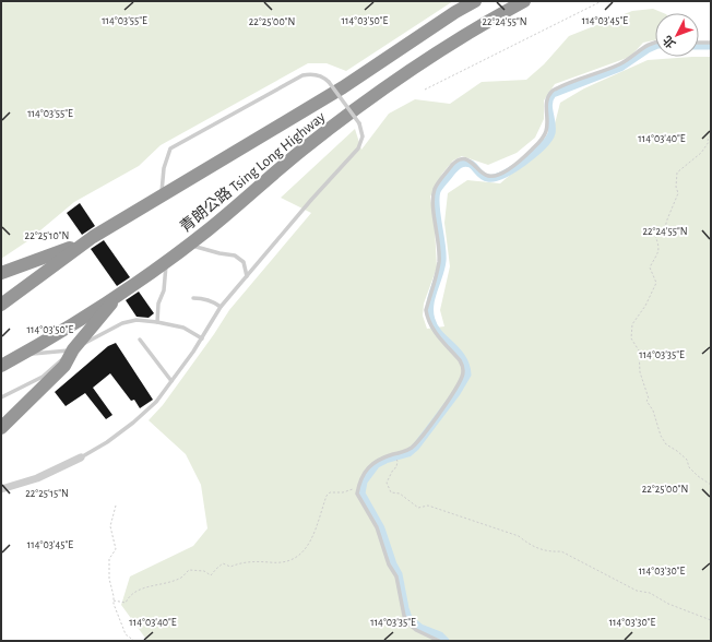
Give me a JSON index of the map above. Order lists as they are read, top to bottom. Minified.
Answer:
{"streets":{"highway":["青朗公路 Tsing Long Highway"]},"north":"bottom left","coordinates":["114°03'55\"E","114°03'50\"E","114°03'45\"E","22°25'00\"N","22°24'55\"N","114°03'40\"E","22°25'10\"N","114°03'35\"E","22°25'15\"N","114°03'30\"E"]}
